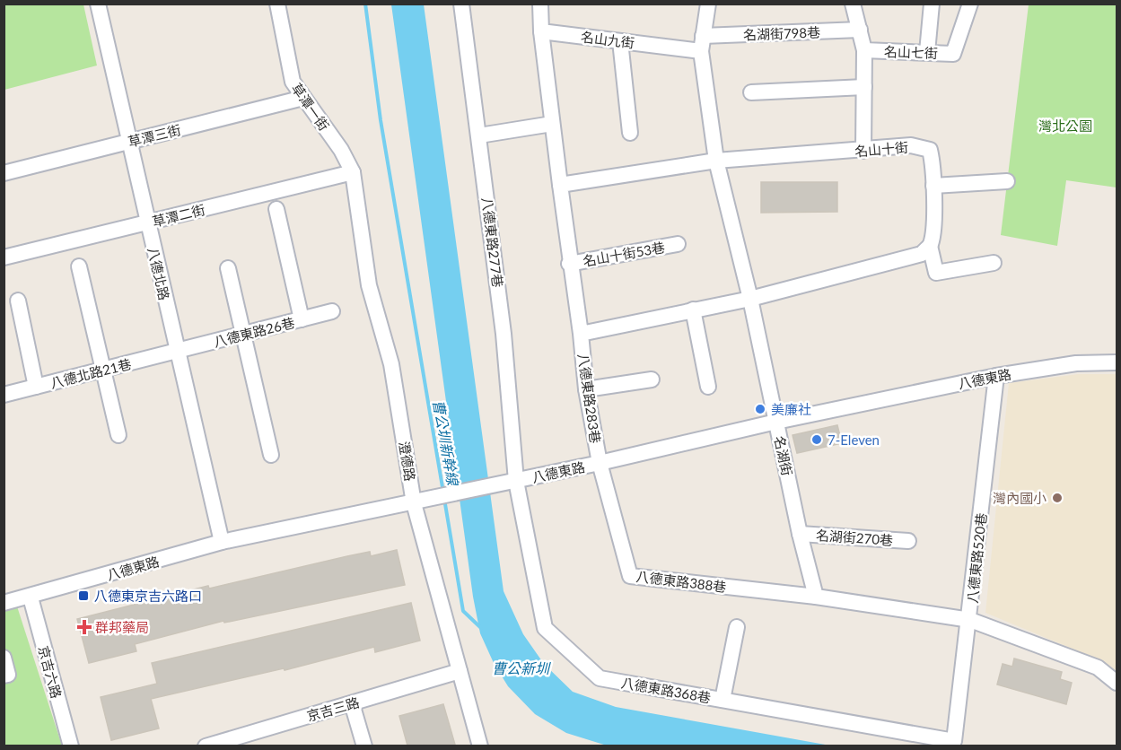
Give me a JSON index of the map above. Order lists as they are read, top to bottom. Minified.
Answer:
{"streets":{"street":["名湖街798巷","名山九街","名山七街","草潭一街","草潭三街","名山十街","草潭二街","八德東路277巷","名山十街53巷","八德北路","八德東路26巷","八德北路21巷","八德東路","八德東路283巷","名湖街","澄德路","名湖街270巷","八德東路520巷","八德東路388巷","京吉六路","八德東路368巷","京吉三路"]},"crossings":[["名湖街798巷","名山七街"],["名湖街798巷","名湖街"],["名山九街","名湖街"],["草潭一街","草潭三街"],["草潭一街","草潭二街"],["草潭一街","澄德路"],["草潭三街","八德北路"],["名山十街","名湖街"],["草潭二街","八德北路"],["草潭二街","澄德路"],["八德東路277巷","八德東路"],["八德東路277巷","八德東路368巷"],["八德北路","八德東路26巷"],["八德北路","八德北路21巷"],["八德北路","八德東路"],["八德東路26巷","八德北路21巷"],["八德東路","八德東路283巷"],["八德東路","名湖街"],["八德東路","澄德路"],["八德東路","八德東路520巷"],["八德東路","八德東路388巷"],["八德東路","京吉六路"],["八德東路","八德東路368巷"],["八德東路283巷","八德東路388巷"],["名湖街","名湖街270巷"],["名湖街","八德東路388巷"],["澄德路","京吉三路"],["八德東路520巷","八德東路368巷"]],"water":["曹公圳新幹線","曹公新圳"],"parks":["灣北公園"],"places":{"other":["美廉社","7-Eleven","灣內國小"],"transit":["八德東京吉六路口"],"health":["群邦藥局"]}}
